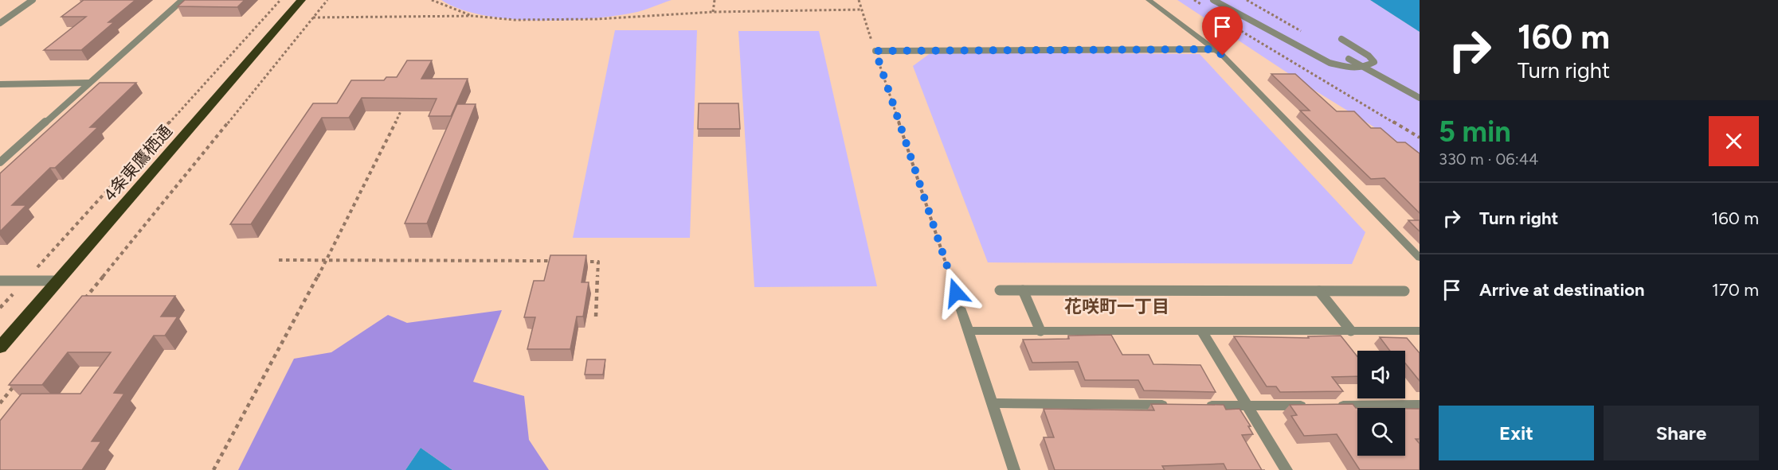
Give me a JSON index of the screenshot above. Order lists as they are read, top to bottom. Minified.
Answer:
{"streets":{"highway":["4条東鷹栖通"]},"districts":["花咲町一丁目"],"page":{"turn":["160 m","Turn right"],"heading":["5 min","330 m · 06:44"],"list":[{"name":"Turn right","value":"160 m"},{"name":"Arrive at destination","value":"170 m"}],"buttons":["Exit","Share"]}}
